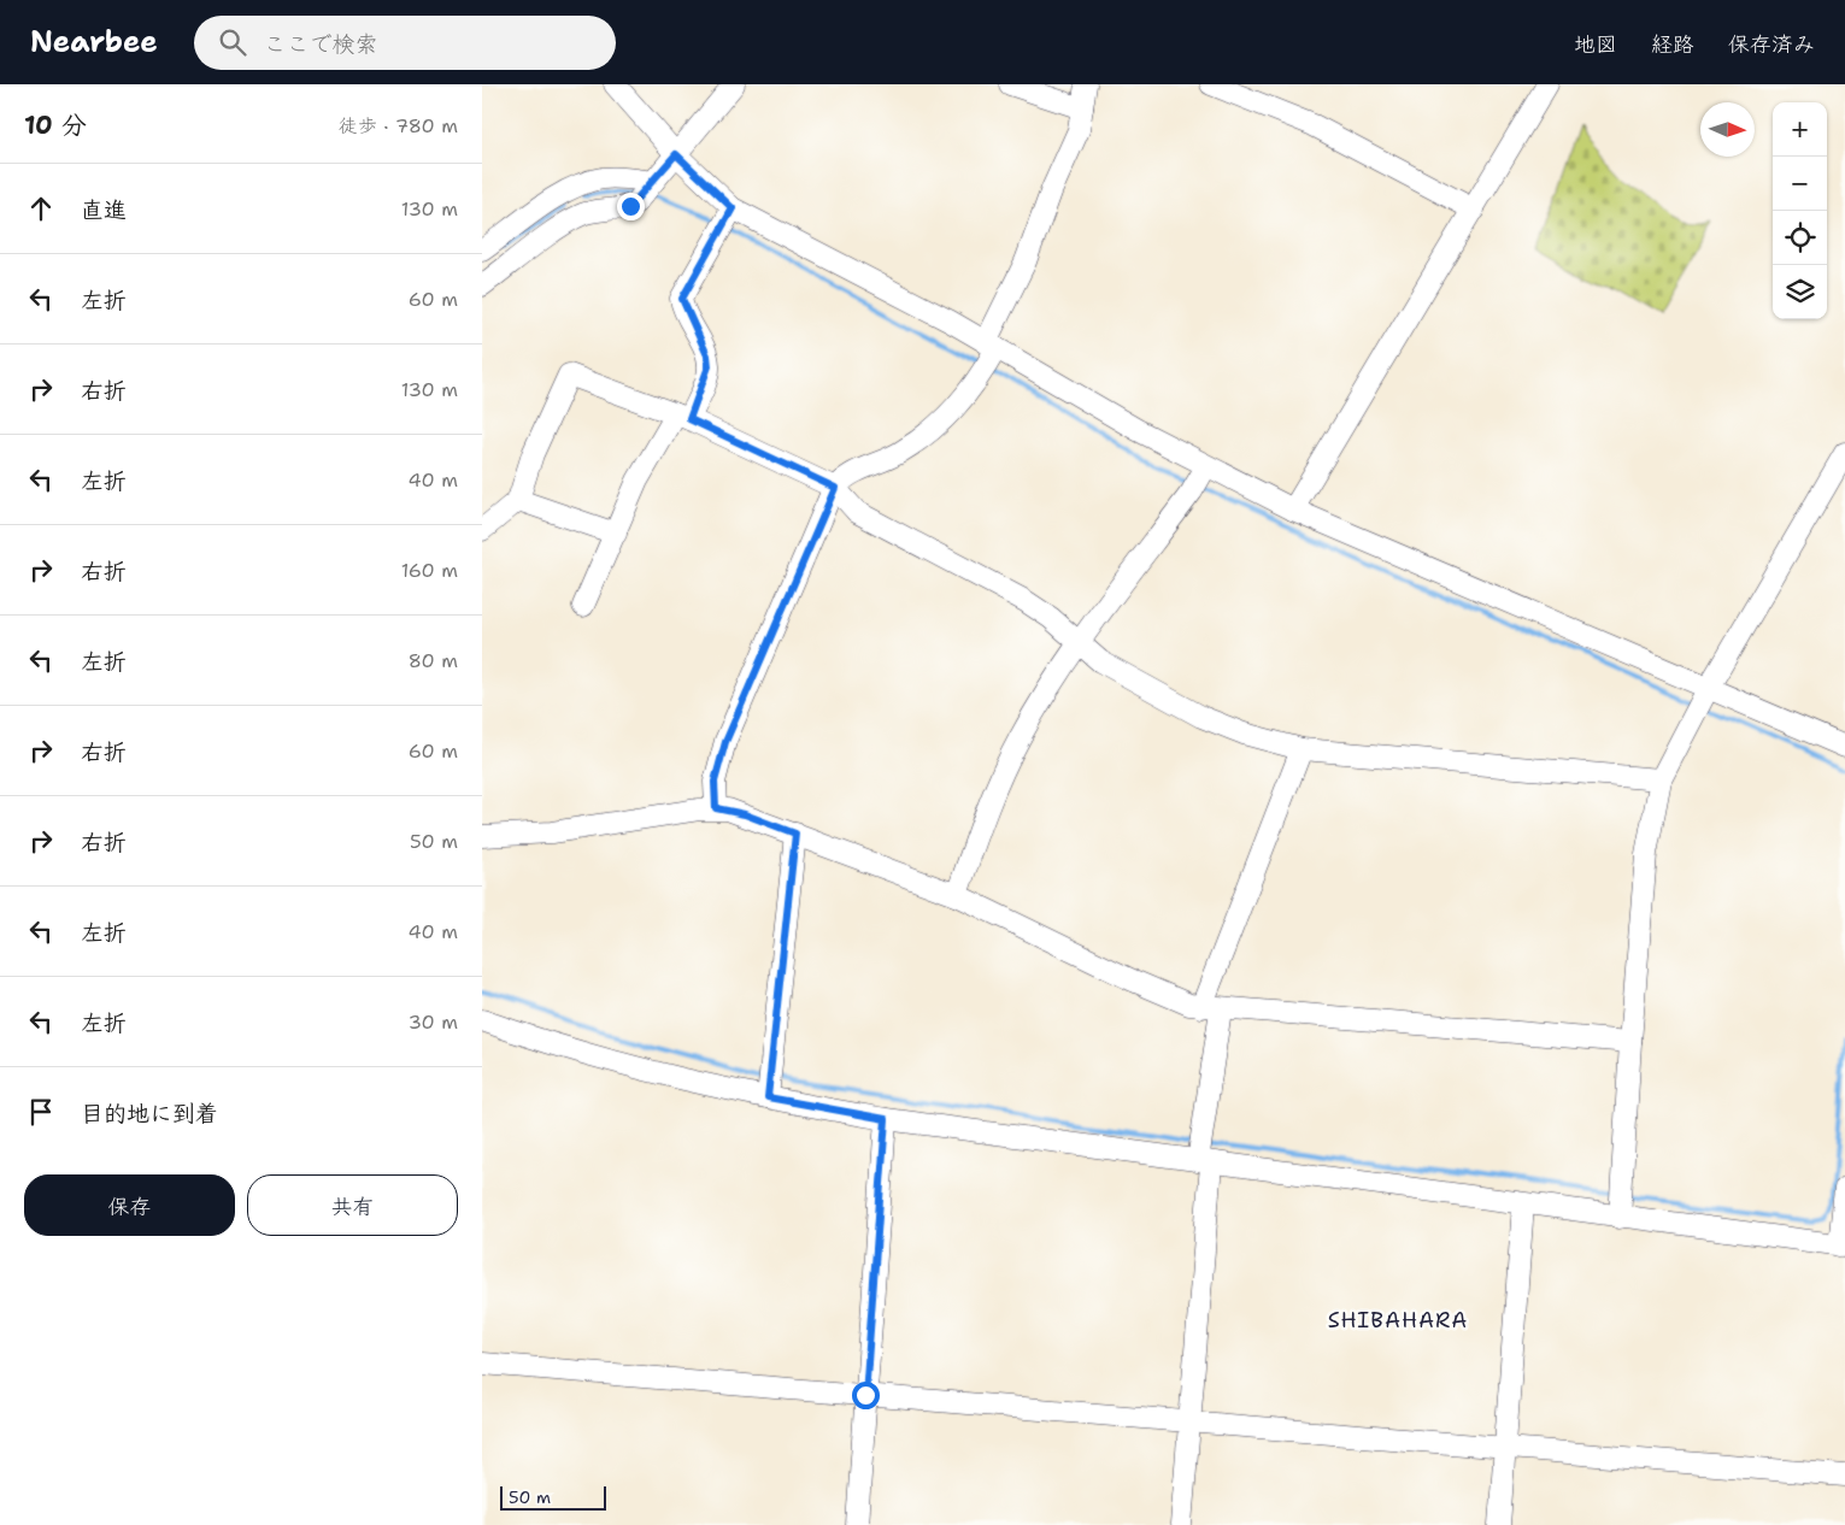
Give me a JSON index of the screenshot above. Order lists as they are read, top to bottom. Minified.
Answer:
{"districts":["SHIBAHARA"],"scale_bar":"50 m","north":"right","page":{"header":"Nearbee","search":"ここで検索","nav":["地図","経路","保存済み"],"heading":["10 分","徒歩 · 780 m"],"map_buttons":["+","−"],"list":[["直進","130 m"],["左折","60 m"],["右折","130 m"],["左折","40 m"],["右折","160 m"],["左折","80 m"],["右折","60 m"],["右折","50 m"],["左折","40 m"],["左折","30 m"],"目的地に到着"],"buttons":["保存","共有"],"scale":"50 m"}}
